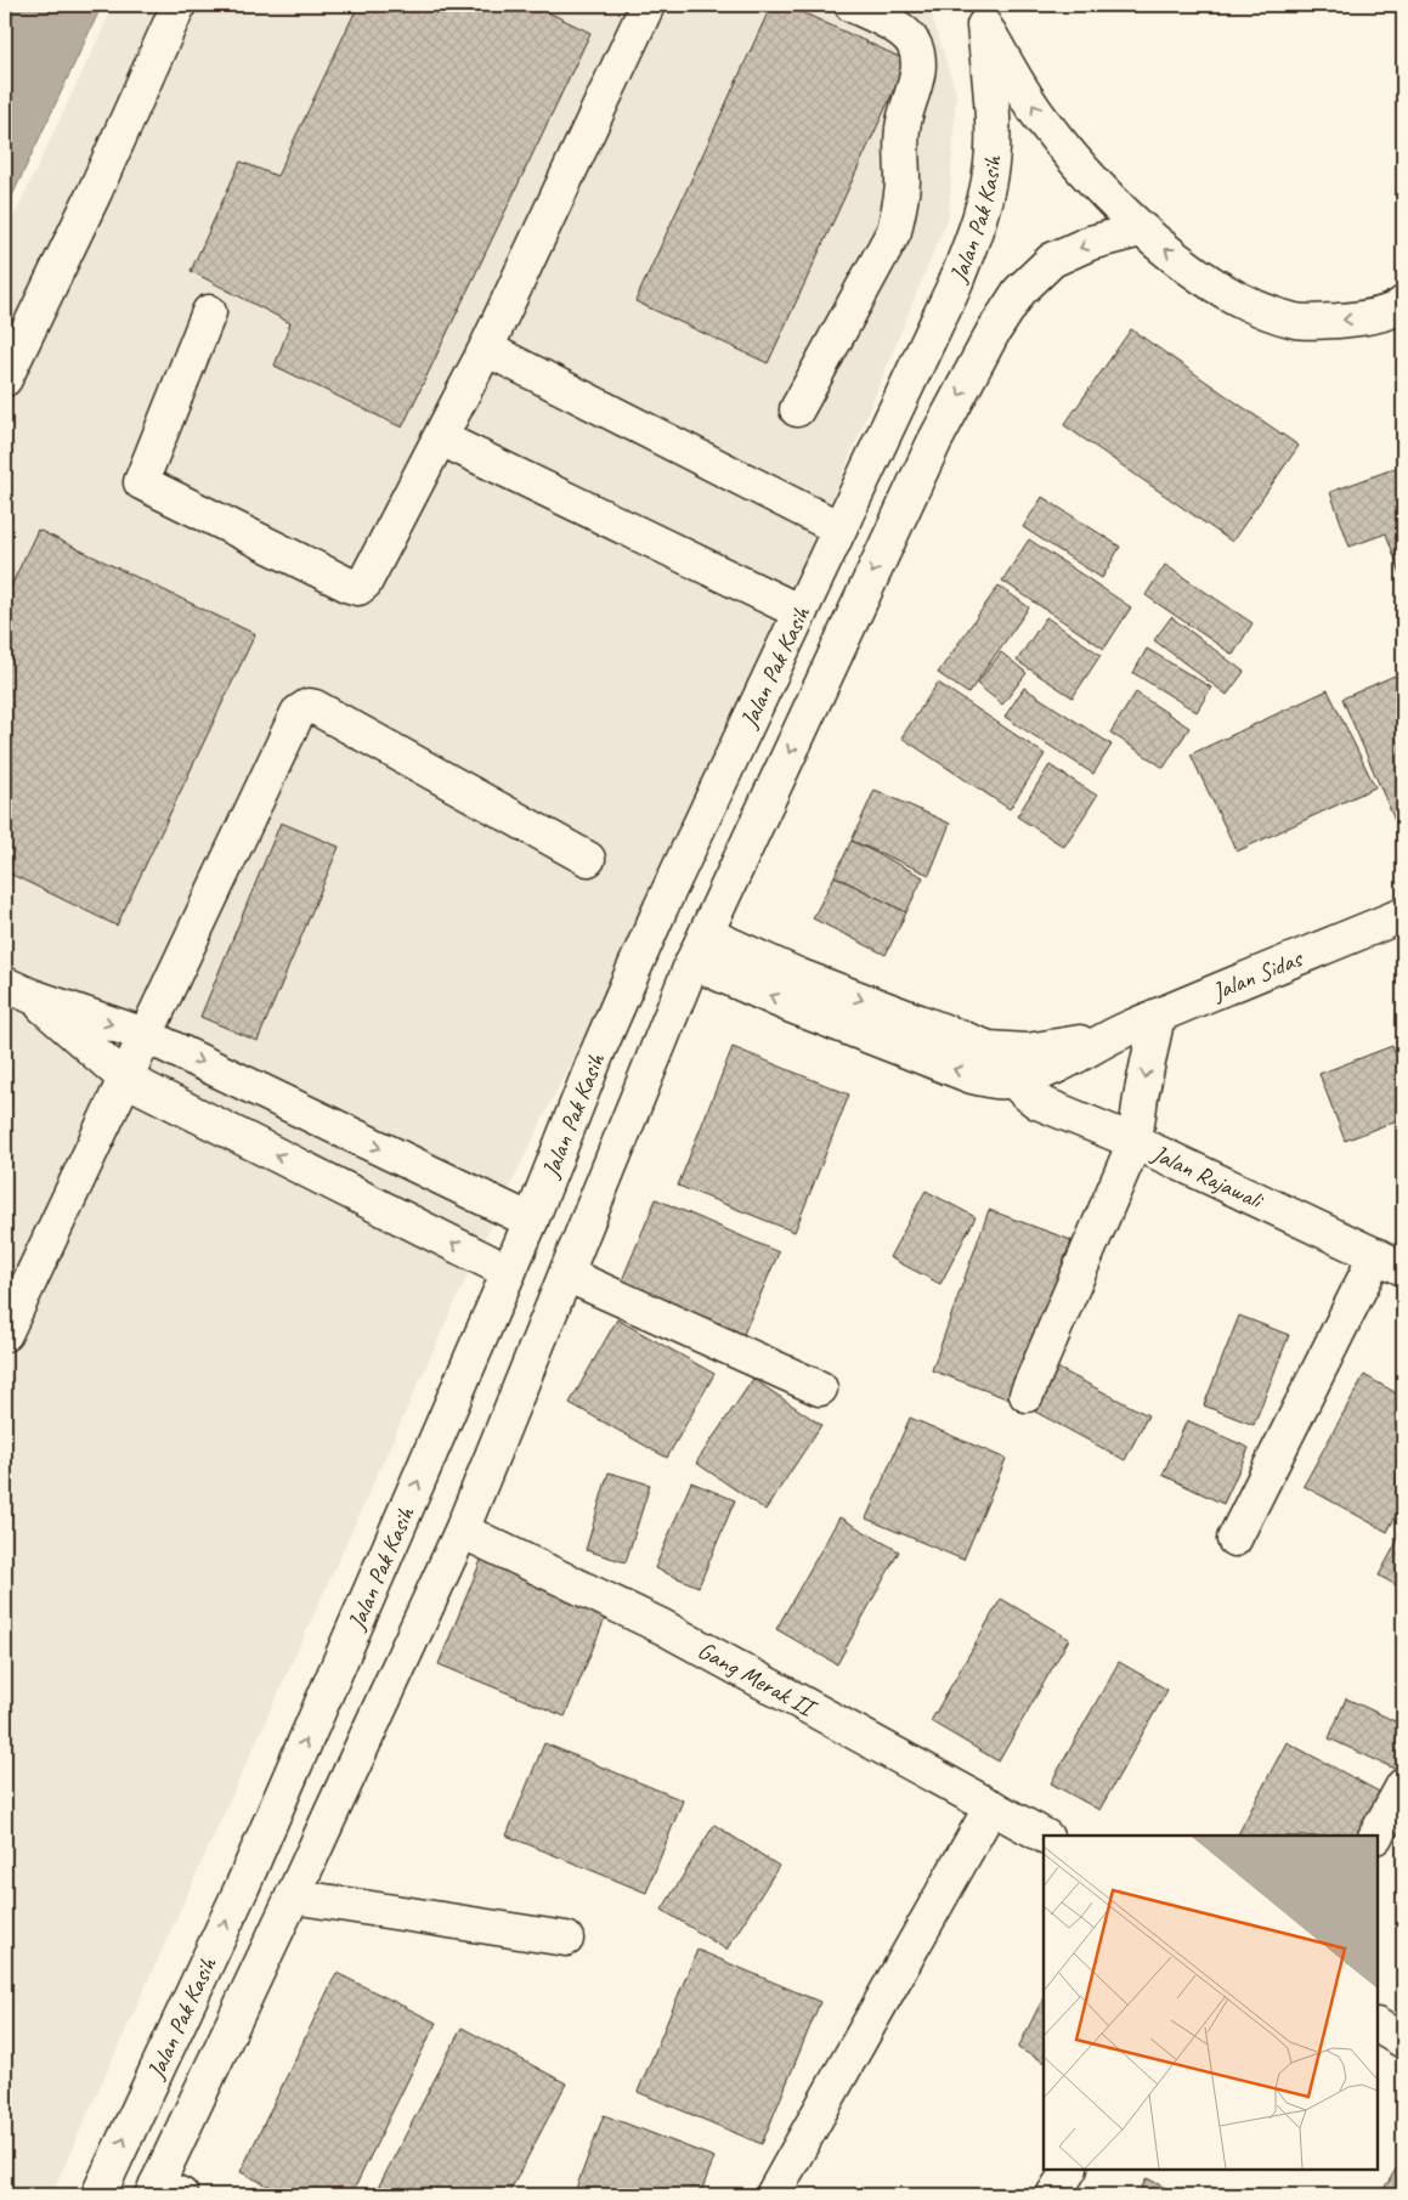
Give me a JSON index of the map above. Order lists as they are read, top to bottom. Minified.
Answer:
{"streets":{"main road":["Jalan Pak Kasih","Jalan Sidas","Jalan Rajawali","Gang Merak II"]},"crossings":[["Jalan Pak Kasih","Jalan Rajawali"],["Jalan Pak Kasih","Gang Merak II"],["Jalan Sidas","Jalan Rajawali"]]}
